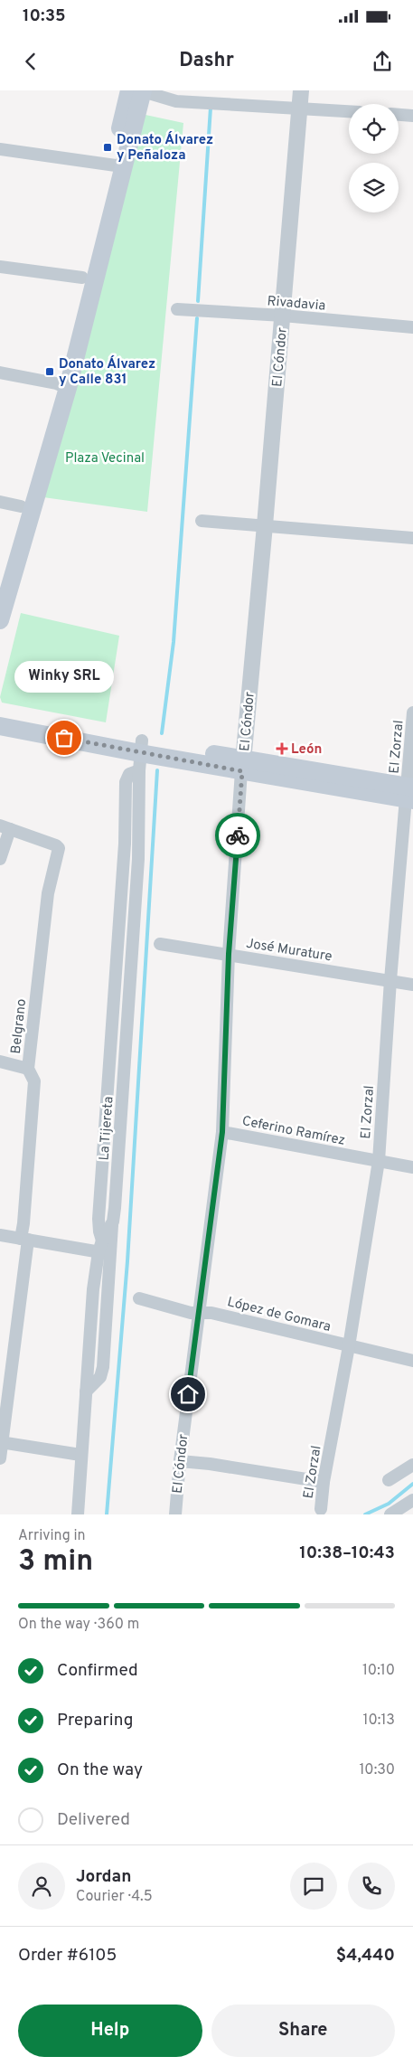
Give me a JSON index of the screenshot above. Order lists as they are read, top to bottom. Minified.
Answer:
{"streets":{"street":["Rivadavia","El Cóndor","El Zorzal","José Murature","Belgrano","La Tijereta","Ceferino Ramírez","López de Gomara"]},"crossings":[["Rivadavia","El Cóndor"],["El Cóndor","José Murature"],["El Cóndor","Ceferino Ramírez"],["El Cóndor","López de Gomara"],["El Zorzal","José Murature"],["El Zorzal","Ceferino Ramírez"],["El Zorzal","López de Gomara"]],"parks":["Plaza Vecinal"],"places":{"transit":["Donato Álvarez y Peñaloza","Donato Álvarez y Calle 831"],"other":["Winky SRL"],"health":["León"]},"page":{"status":"10:35","header":"Dashr","bubble":"Winky SRL","heading":["3 min","Arriving in","10:38–10:43"],"panel":["Jordan","Courier · 4.5","Order #6105","$4,440"],"bar":"On the way · 360 m","list":[["Confirmed","10:10"],["Preparing","10:13"],["On the way","10:30"],"Delivered"],"buttons":["Help","Share"]}}
